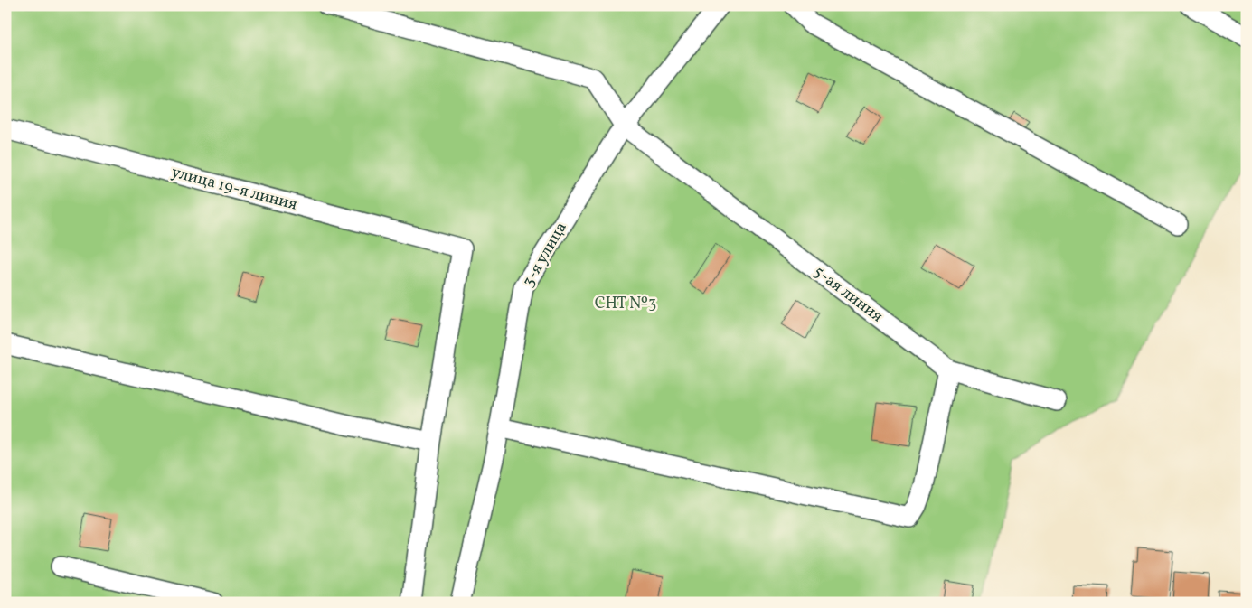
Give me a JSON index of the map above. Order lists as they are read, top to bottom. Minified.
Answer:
{"streets":{"street":["улица 19-я линия","3-я улица","5-ая линия"]},"crossings":[["3-я улица","5-ая линия"]],"parks":["СНТ №3"]}
